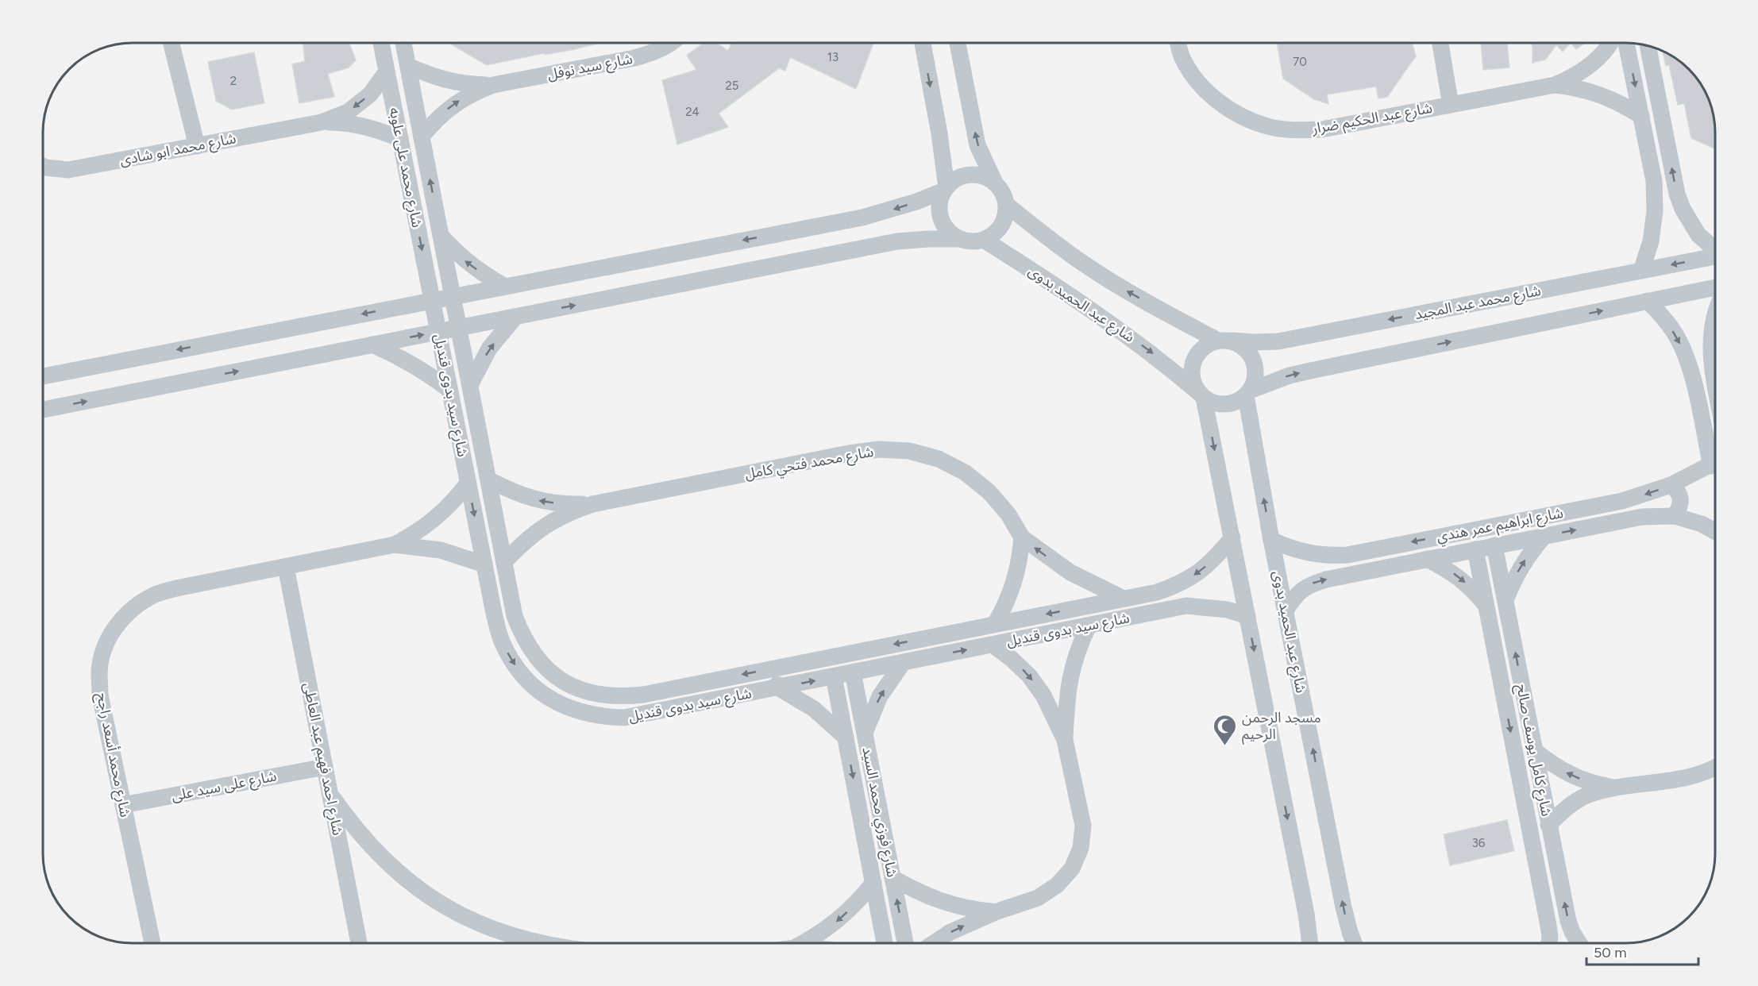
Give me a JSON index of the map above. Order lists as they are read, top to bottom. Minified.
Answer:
{"streets":{"street":["شارع سيد نوفل","شارع عبد الحكيم ضرار","شارع محمد ابو شادى","شارع محمد على علوبه","شارع محمد عبد المجيد","شارع عبد الحميد بدوى","شارع سيد بدوى قنديل","شارع محمد فتحي كامل","شارع ابراهيم عمر هندي","شارع كامل يوسف صالح","شارع محمد أسعد راجح","شارع احمد فهيم عبد العاطى","شارع على سيد على","شارع فوزي محمد السيد"]},"crossings":[["شارع سيد نوفل","شارع محمد على علوبه"],["شارع محمد ابو شادى","شارع محمد على علوبه"],["شارع محمد على علوبه","شارع سيد بدوى قنديل"],["شارع محمد عبد المجيد","شارع عبد الحميد بدوى"],["شارع عبد الحميد بدوى","شارع ابراهيم عمر هندي"],["شارع سيد بدوى قنديل","شارع محمد فتحي كامل"],["شارع سيد بدوى قنديل","شارع محمد أسعد راجح"],["شارع سيد بدوى قنديل","شارع فوزي محمد السيد"],["شارع ابراهيم عمر هندي","شارع كامل يوسف صالح"],["شارع محمد أسعد راجح","شارع احمد فهيم عبد العاطى"],["شارع محمد أسعد راجح","شارع على سيد على"],["شارع احمد فهيم عبد العاطى","شارع على سيد على"]],"places":{"mosque":["مسجد الرحمن الرحيم"]},"house_numbers":["13","70","2","25","24","36"],"scale_bar":"50 m"}
